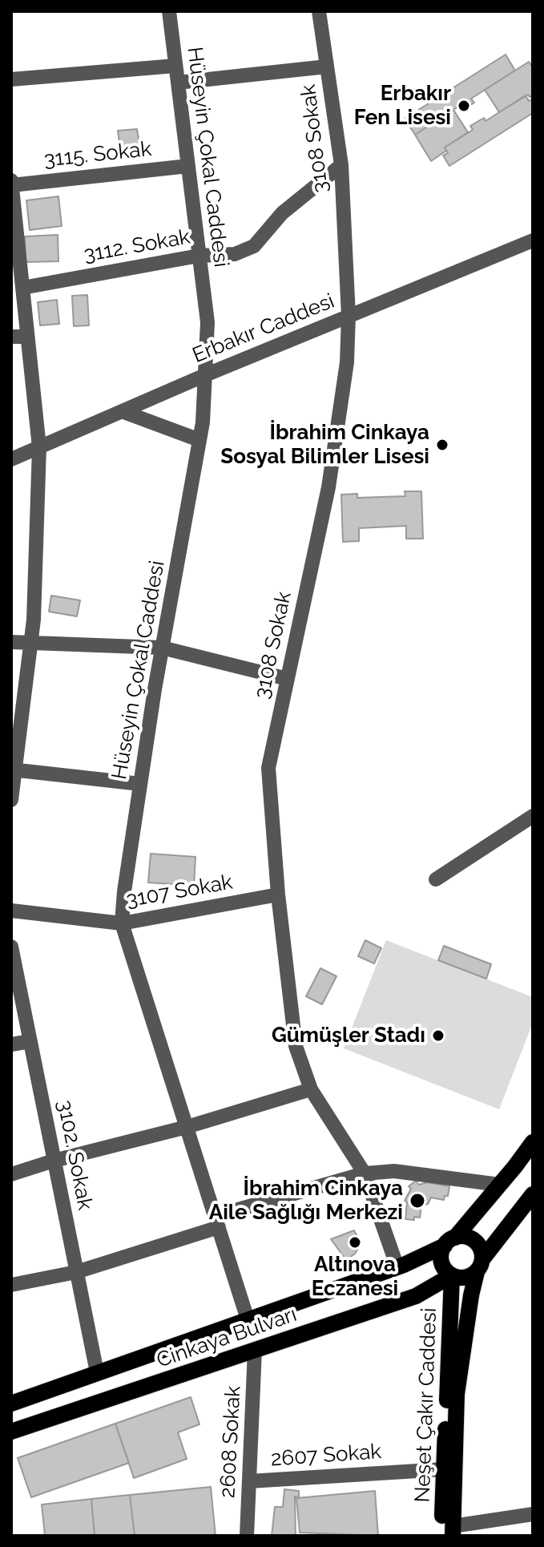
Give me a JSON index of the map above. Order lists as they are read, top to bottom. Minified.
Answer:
{"streets":{"main road":["Cinkaya Bulvarı","Neşet Çakır Caddesi"],"street":["3108 Sokak","3115. Sokak","Hüseyin Çokal Caddesi","3112. Sokak","Erbakır Caddesi","3107 Sokak","3102. Sokak","2608 Sokak","2607 Sokak"]},"crossings":[["3108 Sokak","3112. Sokak"],["3108 Sokak","Erbakır Caddesi"],["3108 Sokak","3107 Sokak"],["3108 Sokak","Cinkaya Bulvarı"],["3115. Sokak","Hüseyin Çokal Caddesi"],["Hüseyin Çokal Caddesi","3112. Sokak"],["Hüseyin Çokal Caddesi","Erbakır Caddesi"],["Hüseyin Çokal Caddesi","3107 Sokak"],["Hüseyin Çokal Caddesi","Cinkaya Bulvarı"],["3102. Sokak","Cinkaya Bulvarı"],["Cinkaya Bulvarı","Neşet Çakır Caddesi"],["Cinkaya Bulvarı","2608 Sokak"],["Neşet Çakır Caddesi","2607 Sokak"],["2608 Sokak","2607 Sokak"]],"places":["Erbakır Fen Lisesi","İbrahim Cinkaya Sosyal Bilimler Lisesi","Gümüşler Stadı","İbrahim Cinkaya Aile Sağlığı Merkezi","Altınova Eczanesi"]}
